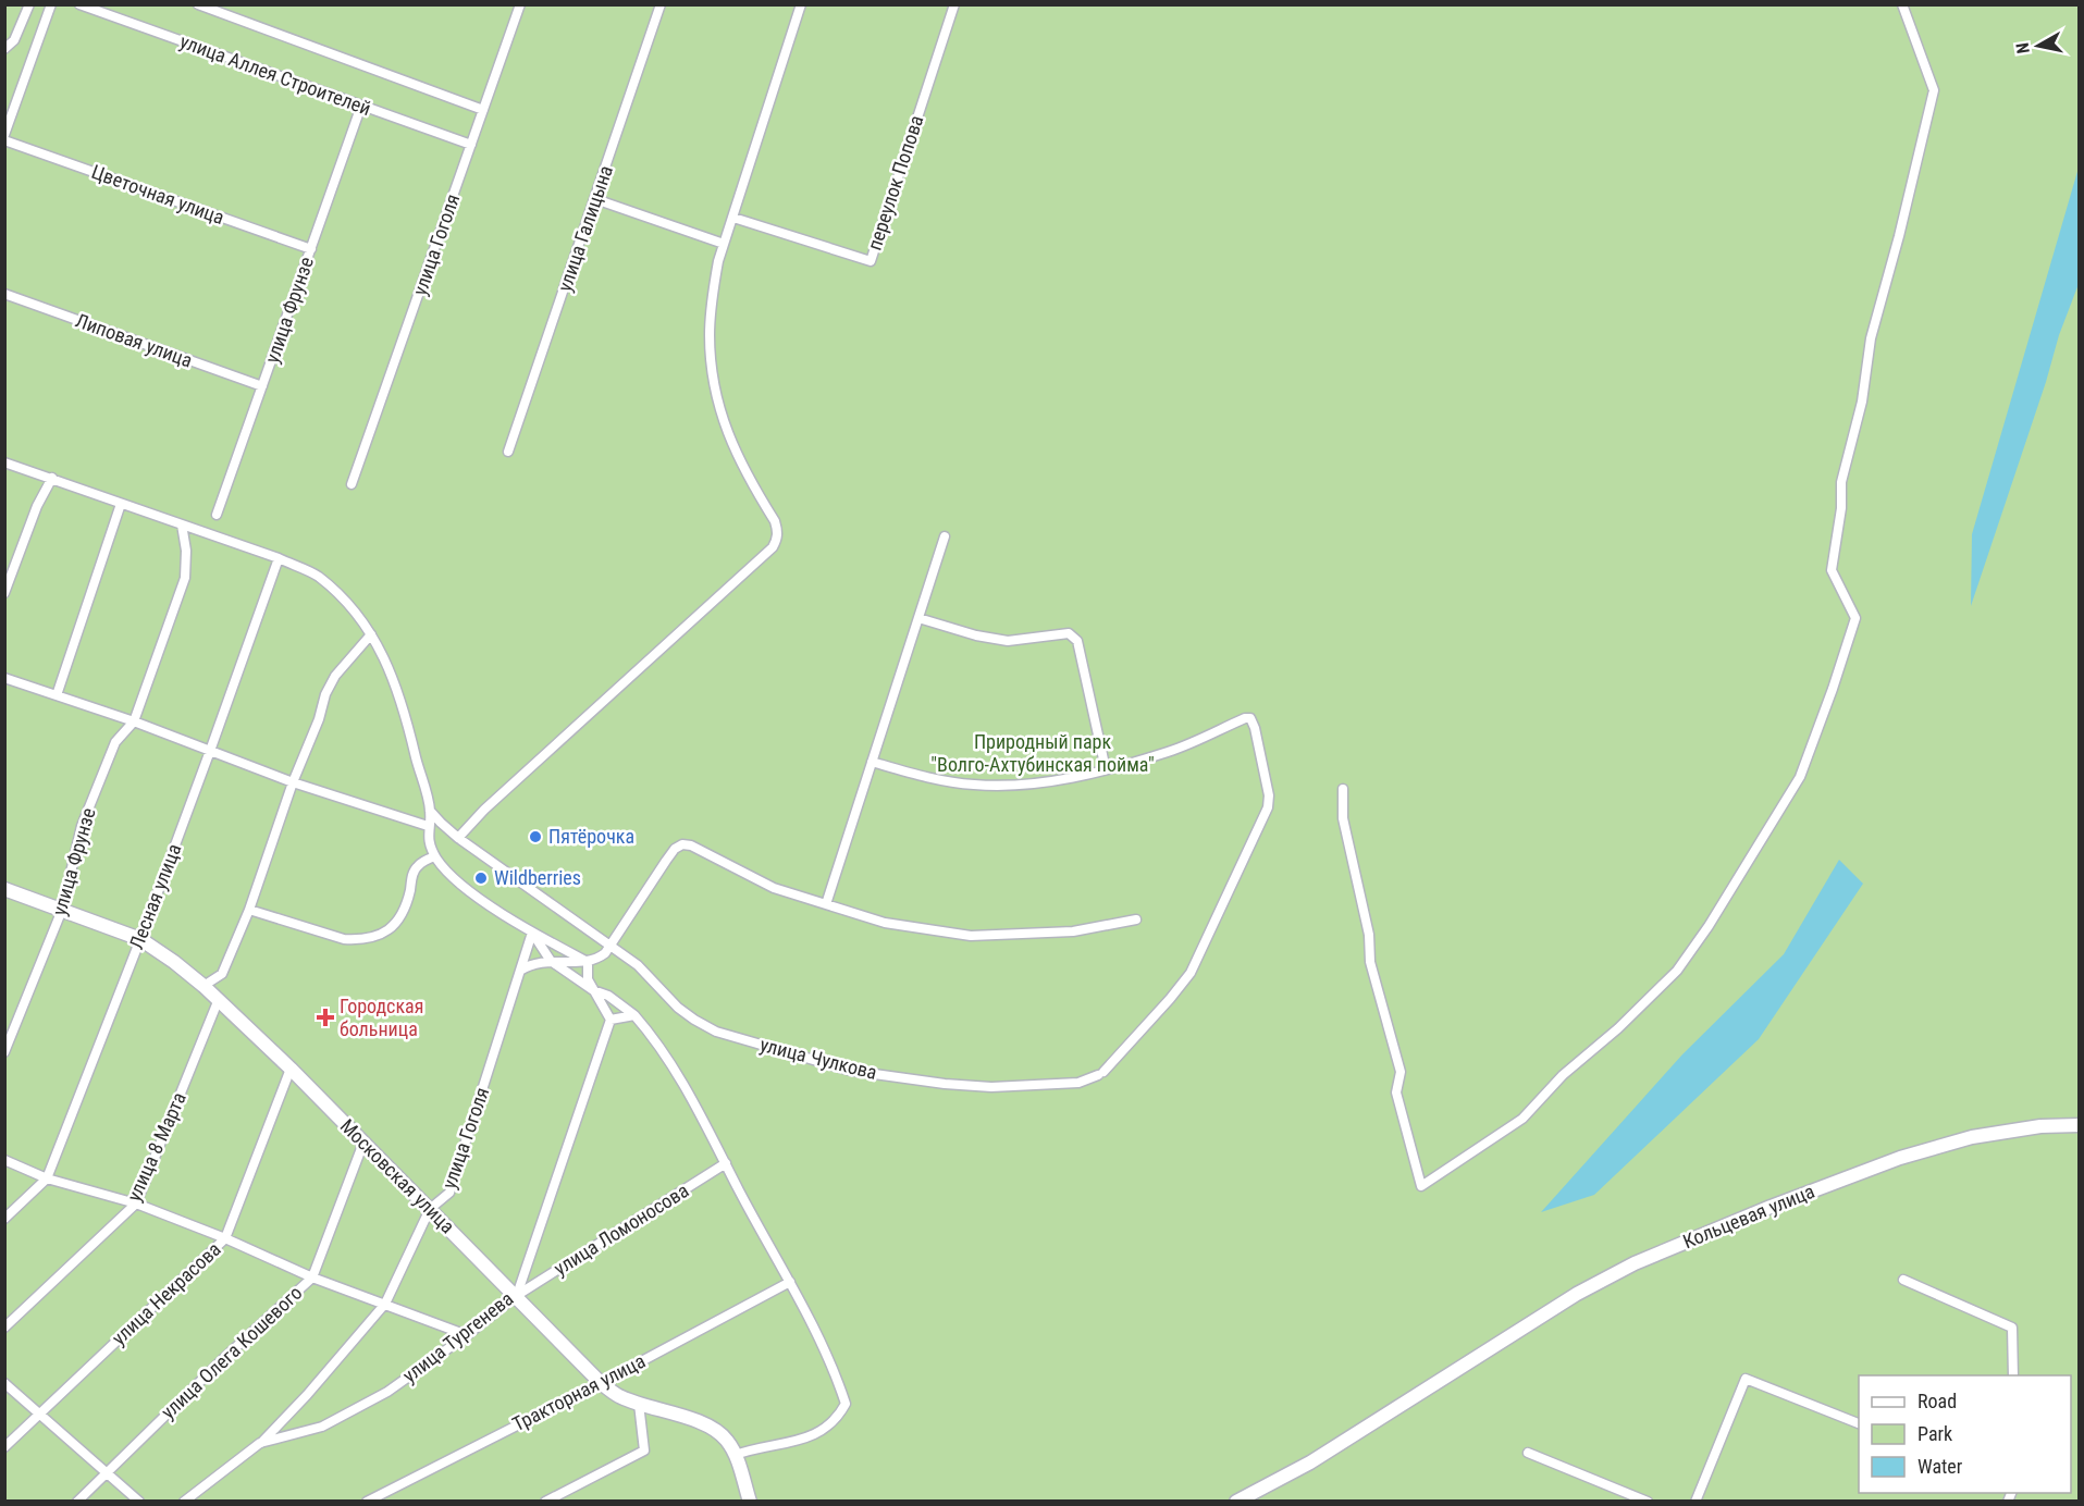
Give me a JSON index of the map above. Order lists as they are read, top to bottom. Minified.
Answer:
{"streets":{"street":["улица Аллея Строителей","переулок Попова","Цветочная улица","улица Галицына","улица Гоголя","улица Фрунзе","Липовая улица","Лесная улица","улица Чулкова","улица 8 Марта","Московская улица","Кольцевая улица","улица Ломоносова","улица Некрасова","улица Тургенева","улица Олега Кошевого","Тракторная улица"]},"crossings":[["улица Аллея Строителей","улица Гоголя"],["улица Аллея Строителей","улица Фрунзе"],["Цветочная улица","улица Фрунзе"],["улица Гоголя","Московская улица"],["улица Гоголя","улица Тургенева"],["улица Фрунзе","Липовая улица"],["улица Фрунзе","Московская улица"],["Лесная улица","Московская улица"],["улица 8 Марта","Московская улица"],["Московская улица","улица Ломоносова"],["Московская улица","улица Некрасова"],["Московская улица","улица Тургенева"],["Московская улица","улица Олега Кошевого"],["Московская улица","Тракторная улица"],["улица Ломоносова","улица Тургенева"]],"parks":["Природный парк \"Волго-Ахтубинская пойма\""],"places":{"other":["Пятёрочка","Wildberries"],"health":["Городская больница"]},"legend":["Road","Park","Water"],"north":"left"}
